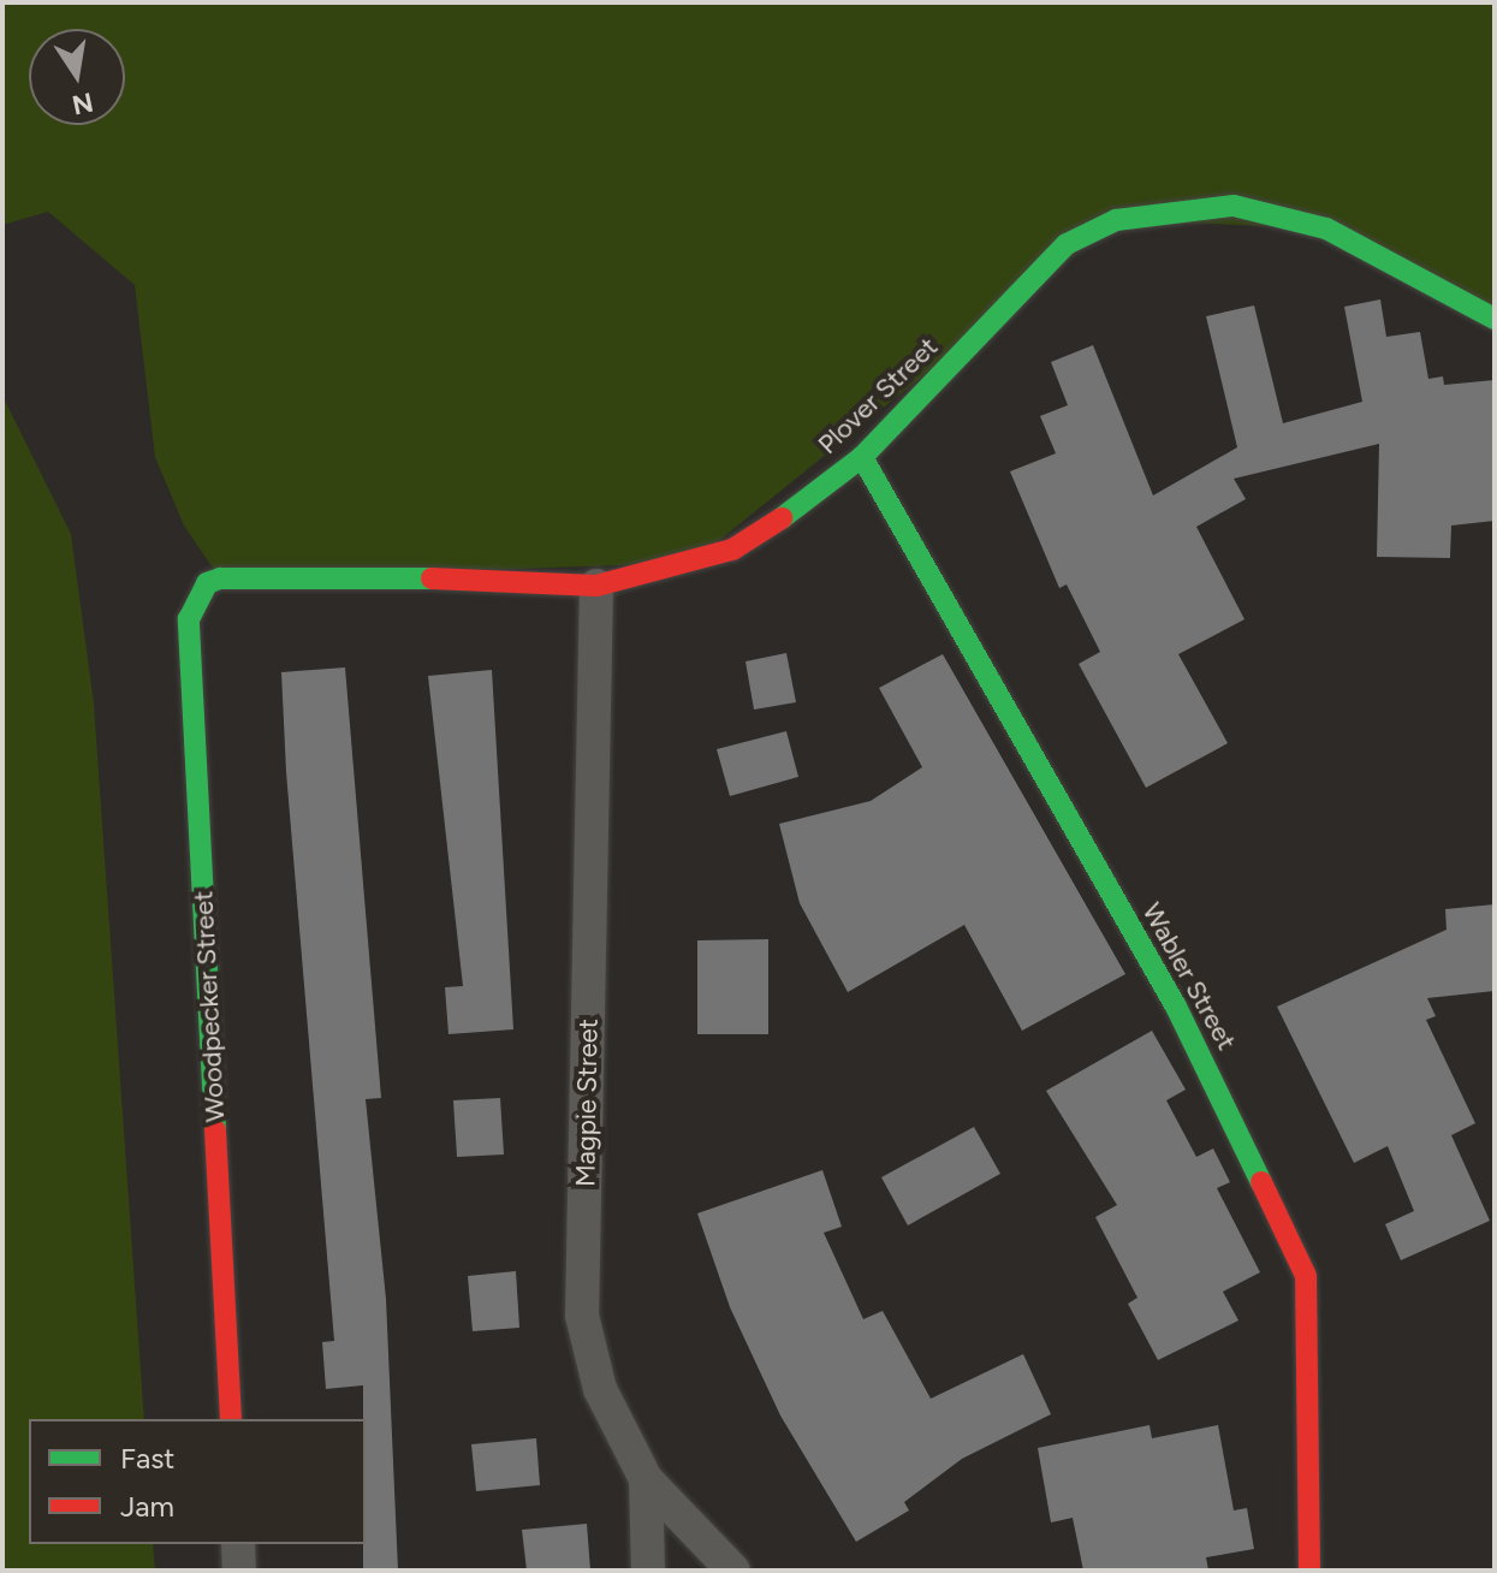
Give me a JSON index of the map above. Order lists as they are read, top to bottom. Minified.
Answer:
{"streets":{"street":["Plover Street","Wabler Street","Woodpecker Street","Magpie Street"]},"crossings":[["Plover Street","Wabler Street"],["Plover Street","Woodpecker Street"],["Plover Street","Magpie Street"]],"legend":["Fast","Jam"],"north":"bottom"}
